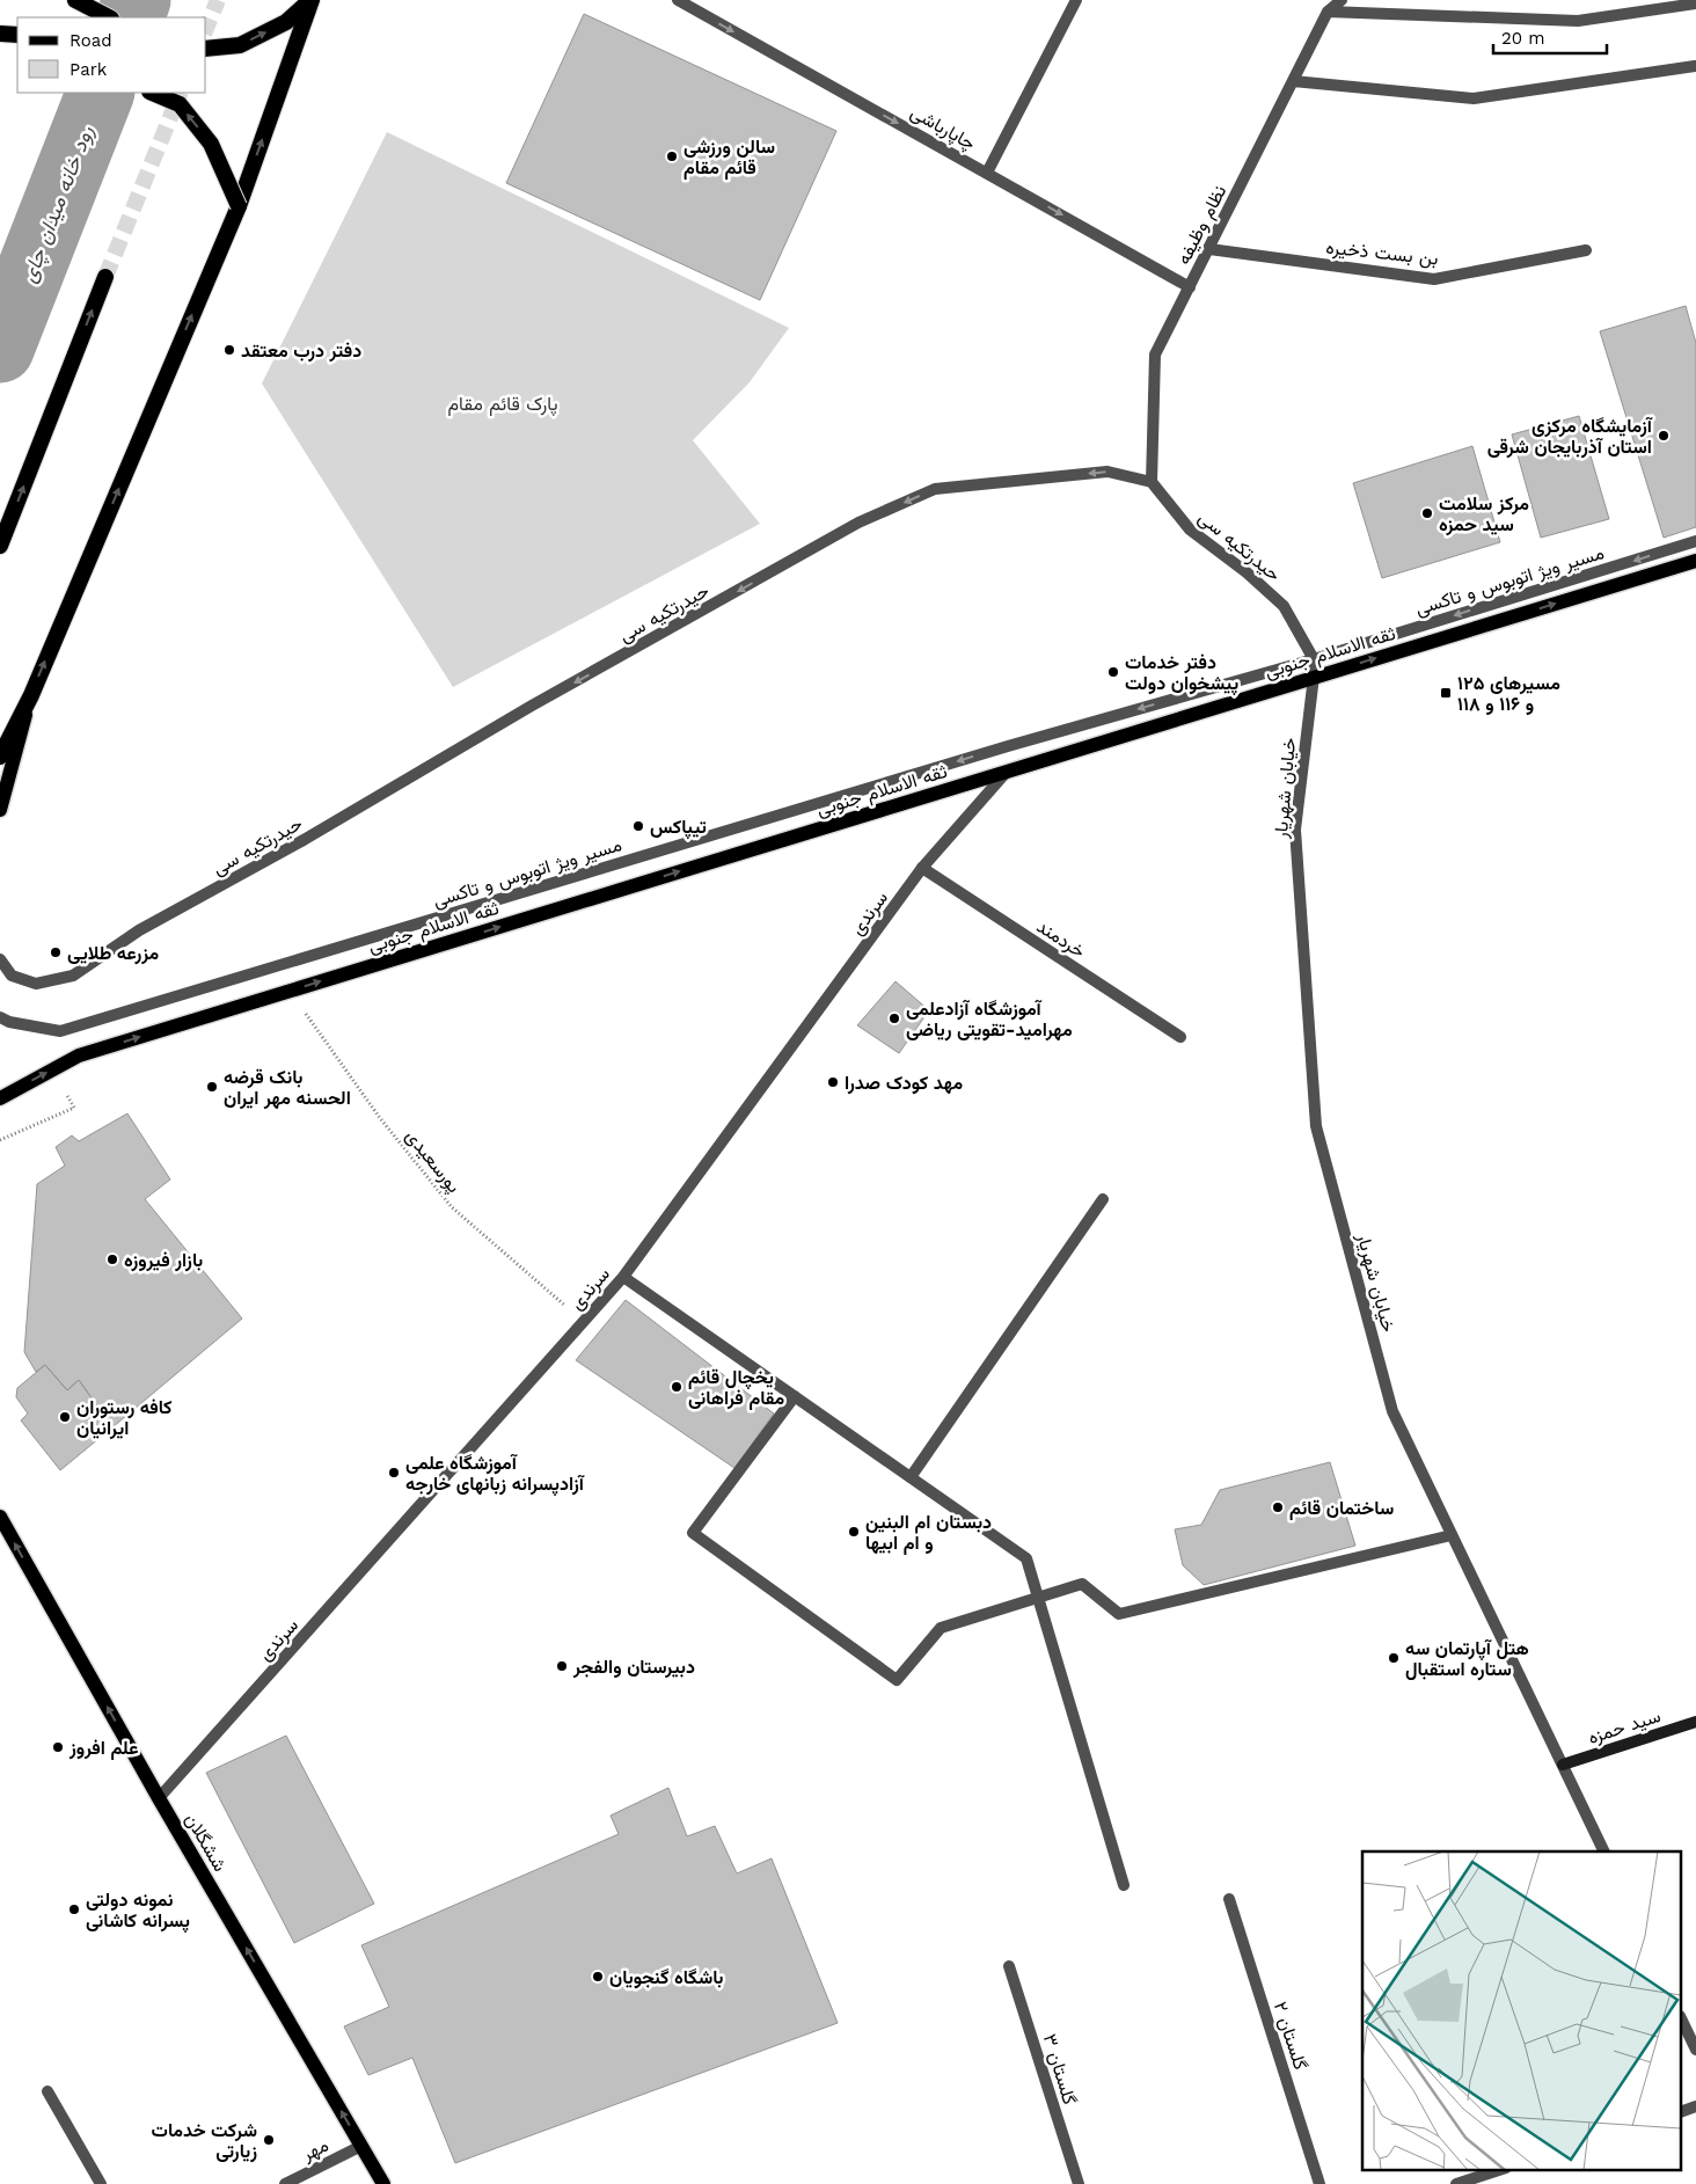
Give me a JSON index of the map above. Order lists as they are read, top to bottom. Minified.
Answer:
{"streets":{"main road":["ثقه الاسلام جنوبی","سید حمزه","ششگلان"],"street":["چاپارباشی","نظام وظیفه","بن بست ذخیره","حیدرتکیه سی","مسیر ویژ اتوبوس و تاکسی","خیابان شهریار","سرندی","خردمند","گلستان ۲","گلستان ۳","مهر"],"path":["پورسعیدی"]},"crossings":[["چاپارباشی","نظام وظیفه"],["نظام وظیفه","بن بست ذخیره"],["نظام وظیفه","حیدرتکیه سی"],["حیدرتکیه سی","مسیر ویژ اتوبوس و تاکسی"],["حیدرتکیه سی","ثقه الاسلام جنوبی"],["حیدرتکیه سی","خیابان شهریار"],["ثقه الاسلام جنوبی","خیابان شهریار"],["ثقه الاسلام جنوبی","سرندی"],["ثقه الاسلام جنوبی","پورسعیدی"],["خیابان شهریار","سید حمزه"],["سرندی","خردمند"],["سرندی","پورسعیدی"],["سرندی","ششگلان"],["ششگلان","مهر"]],"one_way":["چاپارباشی","حیدرتکیه سی","مسیر ویژ اتوبوس و تاکسی","ثقه الاسلام جنوبی","ششگلان"],"water":["رود خانه میدان چای"],"parks":["پارک قائم مقام"],"places":{"other":["سالن ورزشی قائم مقام","دفتر درب معتقد","آزمایشگاه مرکزی استان آذربایجان شرقی","مرکز سلامت سید حمزه","دفتر خدمات پیشخوان دولت","تیپاکس","مزرعه طلایی","آموزشگاه آزادعلمی مهرامید-تقویتی ریاضی","مهد کودک صدرا","بانک قرضه الحسنه مهر ایران","بازار فیروزه","یخچال قائم مقام فراهانی","کافه رستوران ایرانیان","آموزشگاه علمی آزادپسرانه زبانهای خارجه","ساختمان قائم","دبستان ام البنین و ام ابیها","هتل آپارتمان سه ستاره استقبال","دبیرستان والفجر","علم افروز","نمونه دولتی پسرانه کاشانی","باشگاه گنجویان","شرکت خدمات زیارتی"],"transit":["مسیرهای ۱۲۵ و ۱۱۶ و ۱۱۸"]},"legend":["Road","Park"],"scale_bar":"20 m"}
